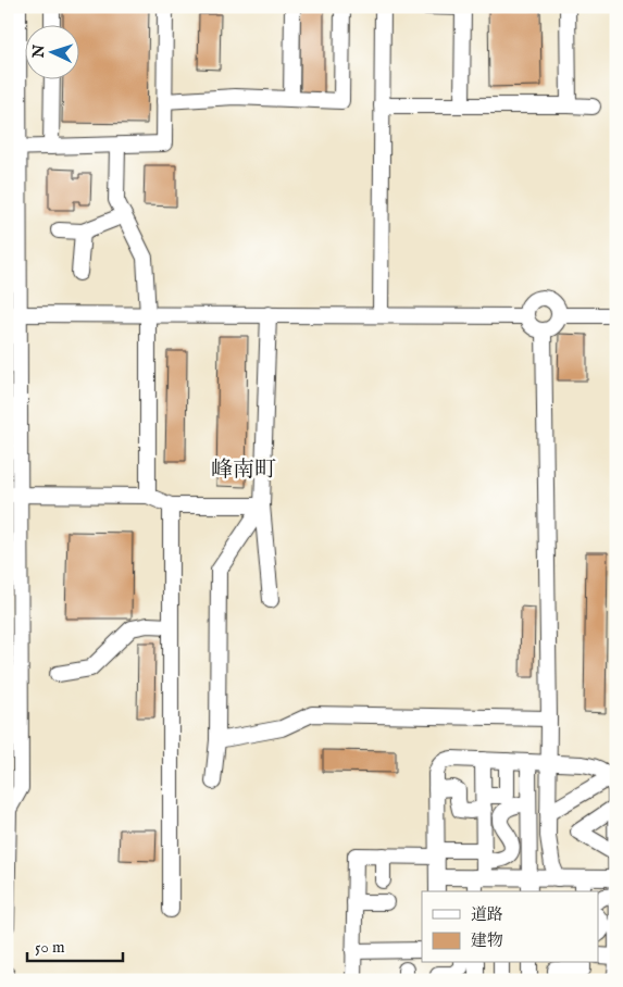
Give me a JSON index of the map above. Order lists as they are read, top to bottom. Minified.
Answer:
{"districts":["峰南町"],"legend":["道路","建物"],"scale_bar":"50 m","north":"left"}
